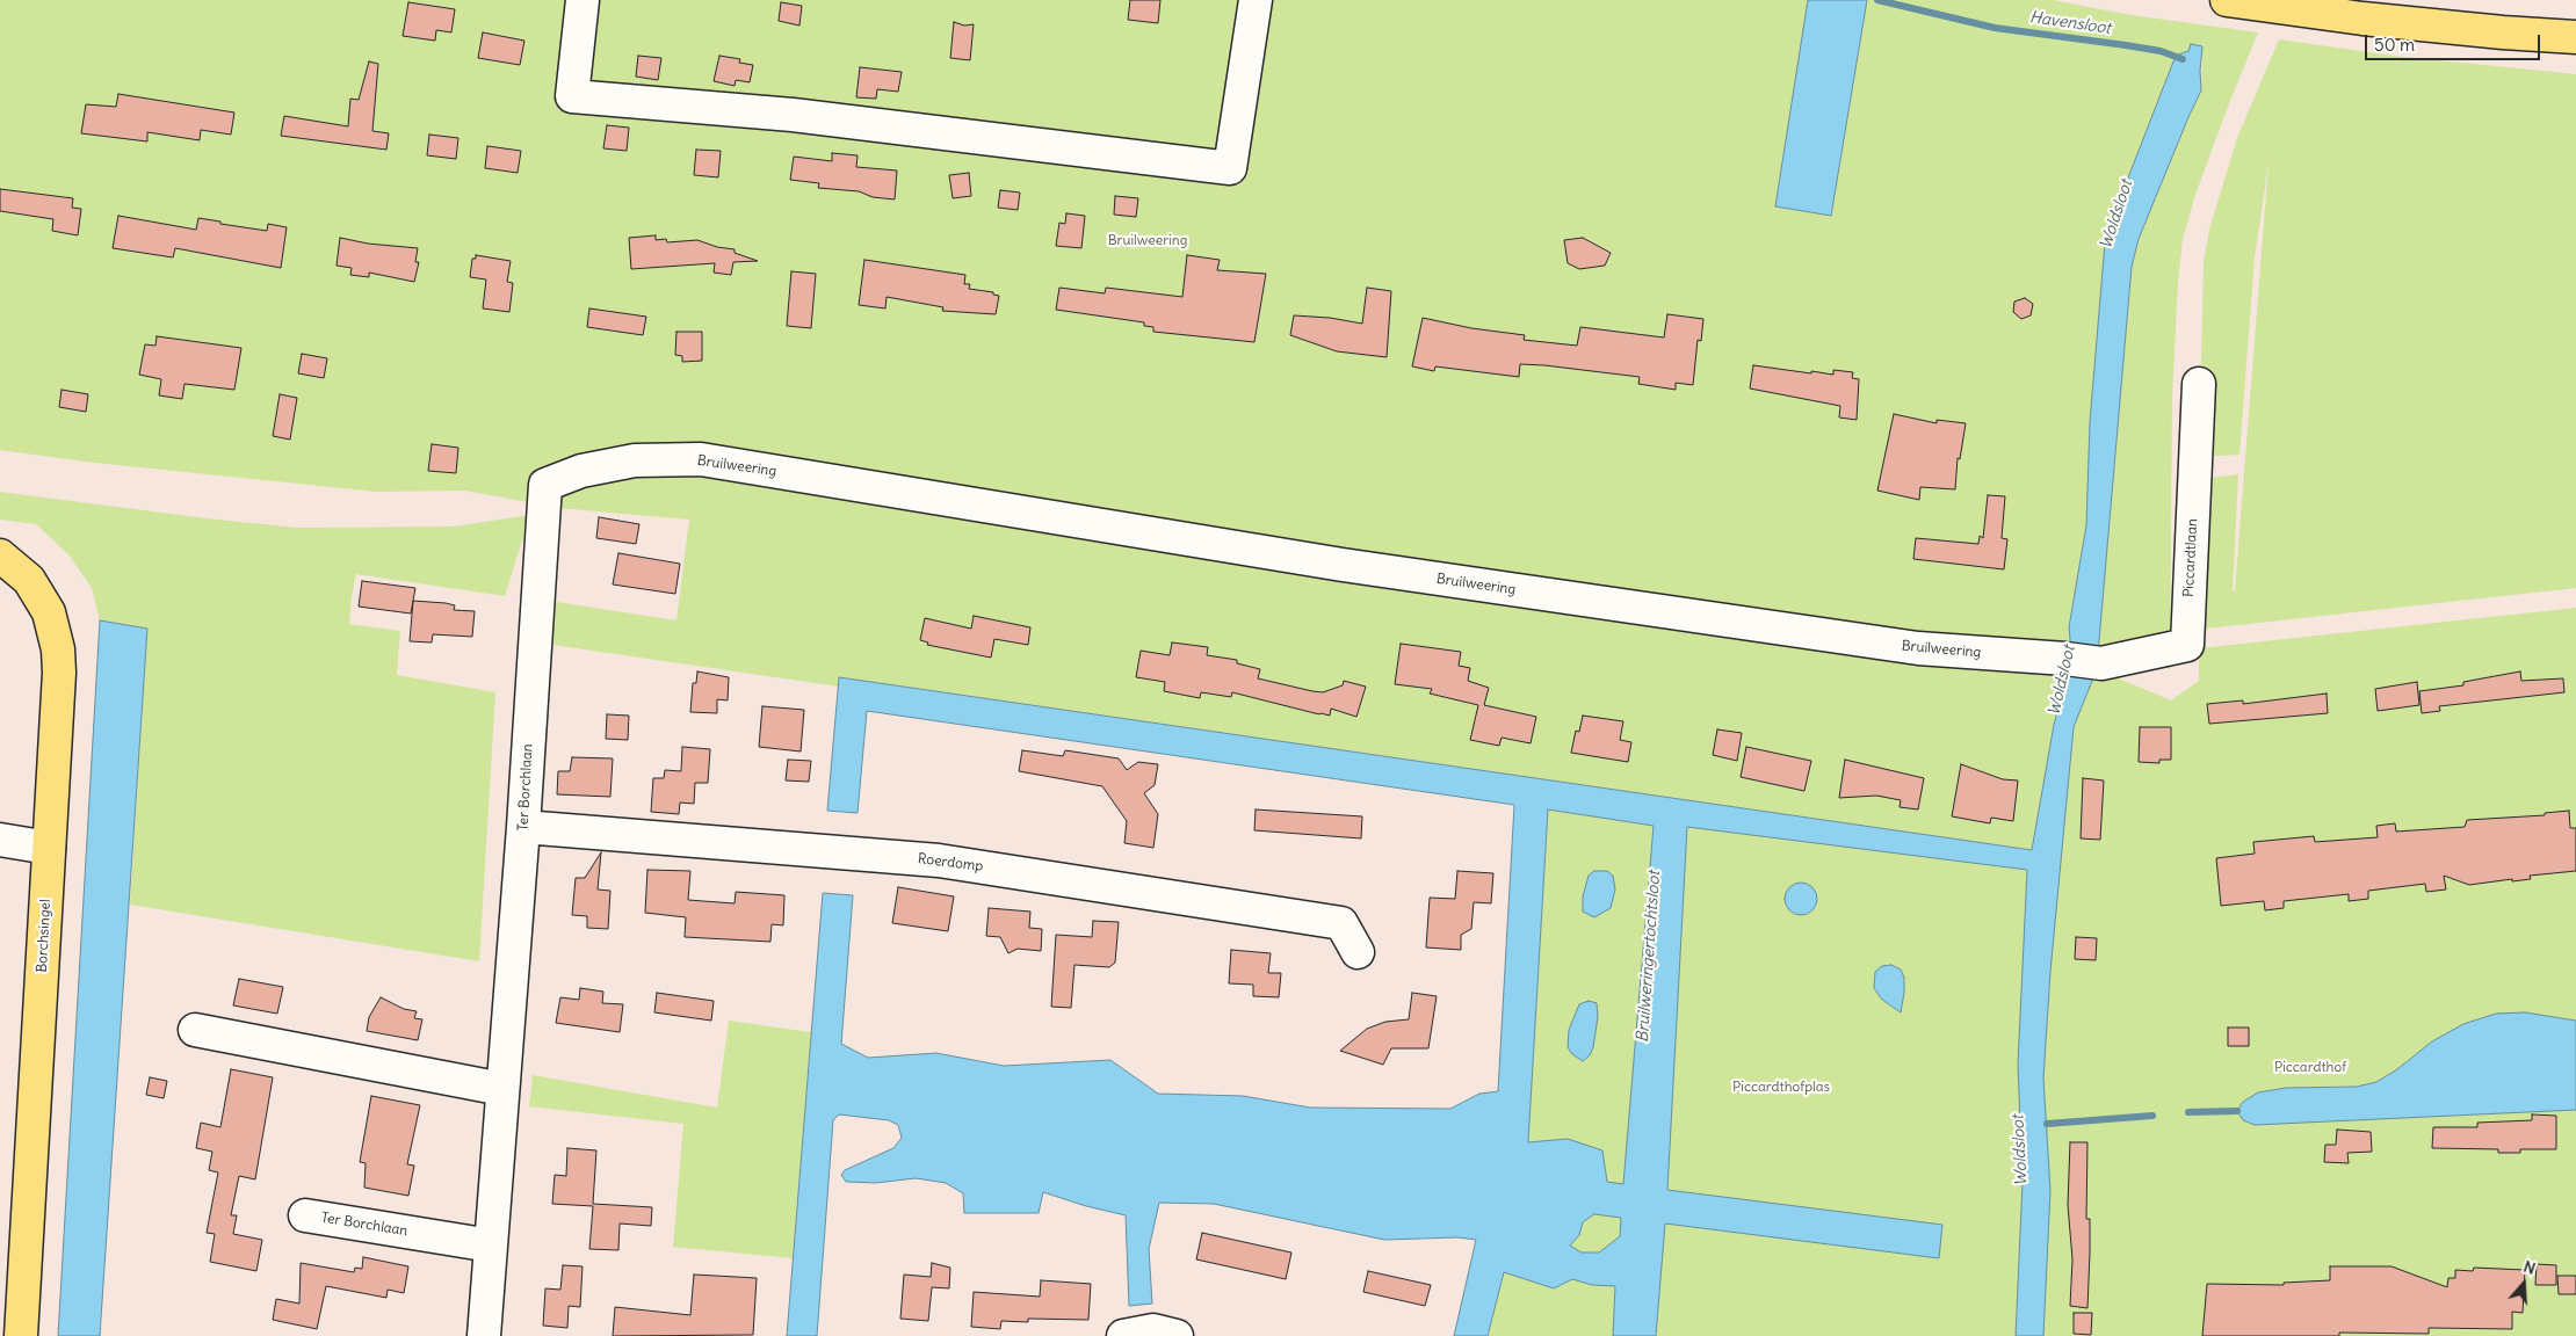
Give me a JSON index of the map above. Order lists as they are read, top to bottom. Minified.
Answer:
{"streets":{"main road":["Borchsingel"],"street":["Bruilweering","Piccardtlaan","Ter Borchlaan","Roerdomp"]},"crossings":[["Bruilweering","Piccardtlaan"],["Bruilweering","Ter Borchlaan"],["Ter Borchlaan","Roerdomp"]],"water":["Havensloot","Woldsloot","Bruilweringertochtsloot"],"parks":["Bruilweering","Piccardthof","Piccardthofplas"],"scale_bar":"50 m","north":"top"}
